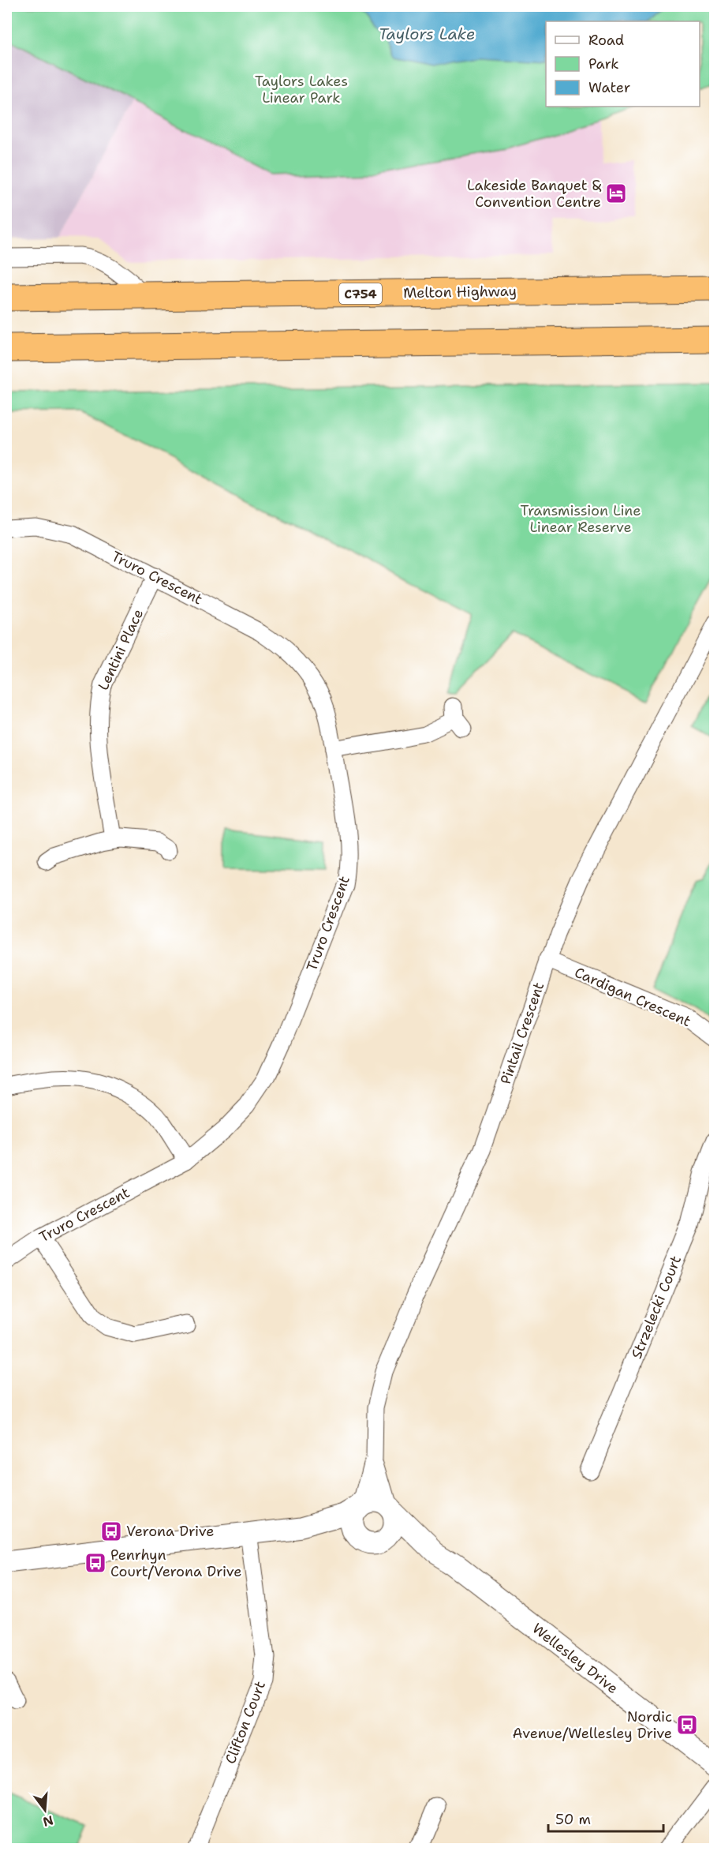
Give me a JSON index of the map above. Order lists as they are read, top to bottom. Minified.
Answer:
{"streets":{"highway":["Melton Highway","C754"],"street":["Truro Crescent","Lentini Place","Cardigan Crescent","Pintail Crescent","Strzelecki Court","Wellesley Drive","Clifton Court"]},"crossings":[["Truro Crescent","Lentini Place"],["Cardigan Crescent","Pintail Crescent"],["Pintail Crescent","Wellesley Drive"]],"water":["Taylors Lake"],"parks":["Taylors Lakes Linear Park","Transmission Line Linear Reserve"],"places":{"hotel":["Lakeside Banquet & Convention Centre"],"bus stop":["Verona Drive","Penrhyn Court/Verona Drive","Nordic Avenue/Wellesley Drive"]},"legend":["Road","Park","Water"],"scale_bar":"50 m","north":"bottom"}
